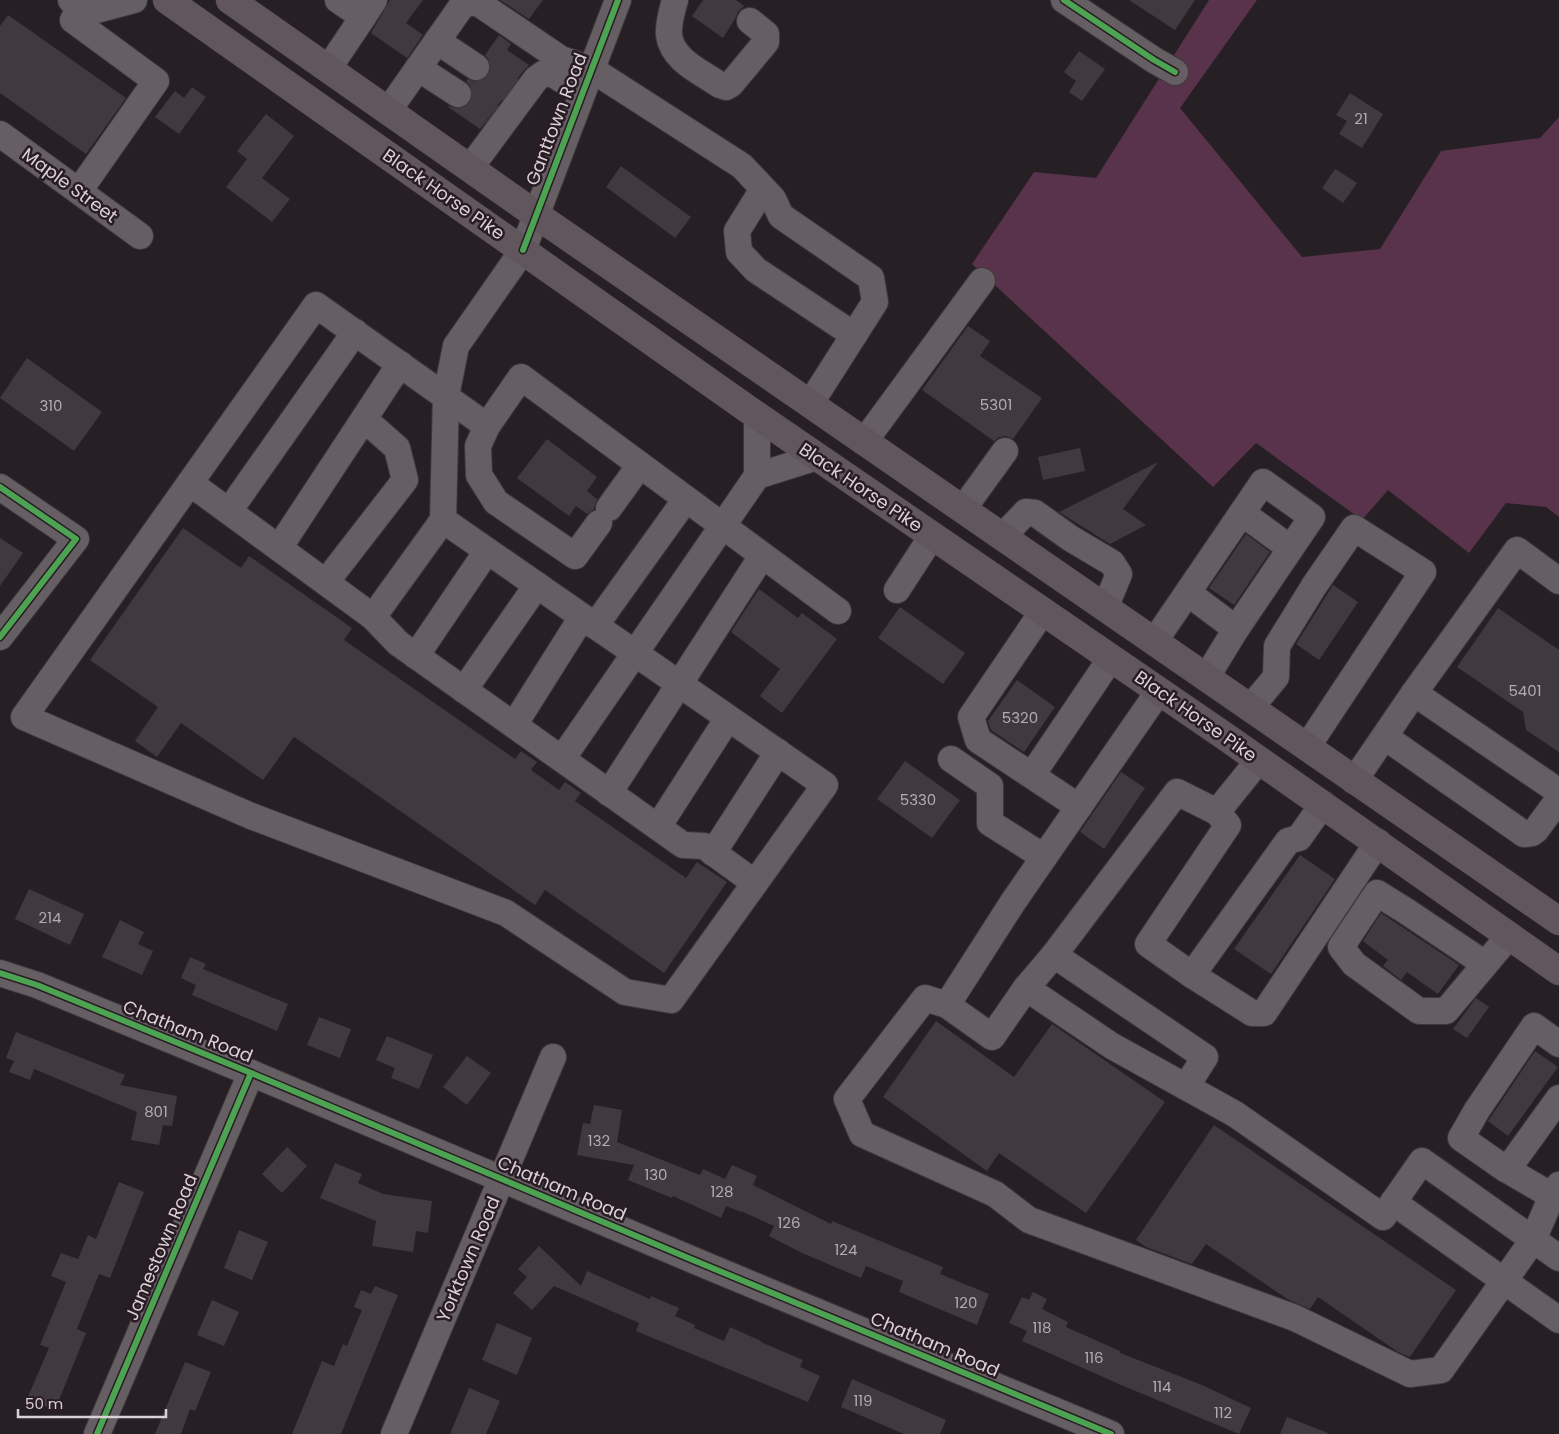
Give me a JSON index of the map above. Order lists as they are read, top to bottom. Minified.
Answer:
{"streets":{"highway":["Black Horse Pike"],"street":["Ganttown Road","Maple Street","Chatham Road","Jamestown Road","Yorktown Road"]},"crossings":[["Ganttown Road","Black Horse Pike"],["Chatham Road","Jamestown Road"],["Chatham Road","Yorktown Road"]],"house_numbers":["21","5301","310","5401","5320","5330","214","801","132","130","128","126","124","120","118","116","114","119","112"],"scale_bar":"50 m"}
